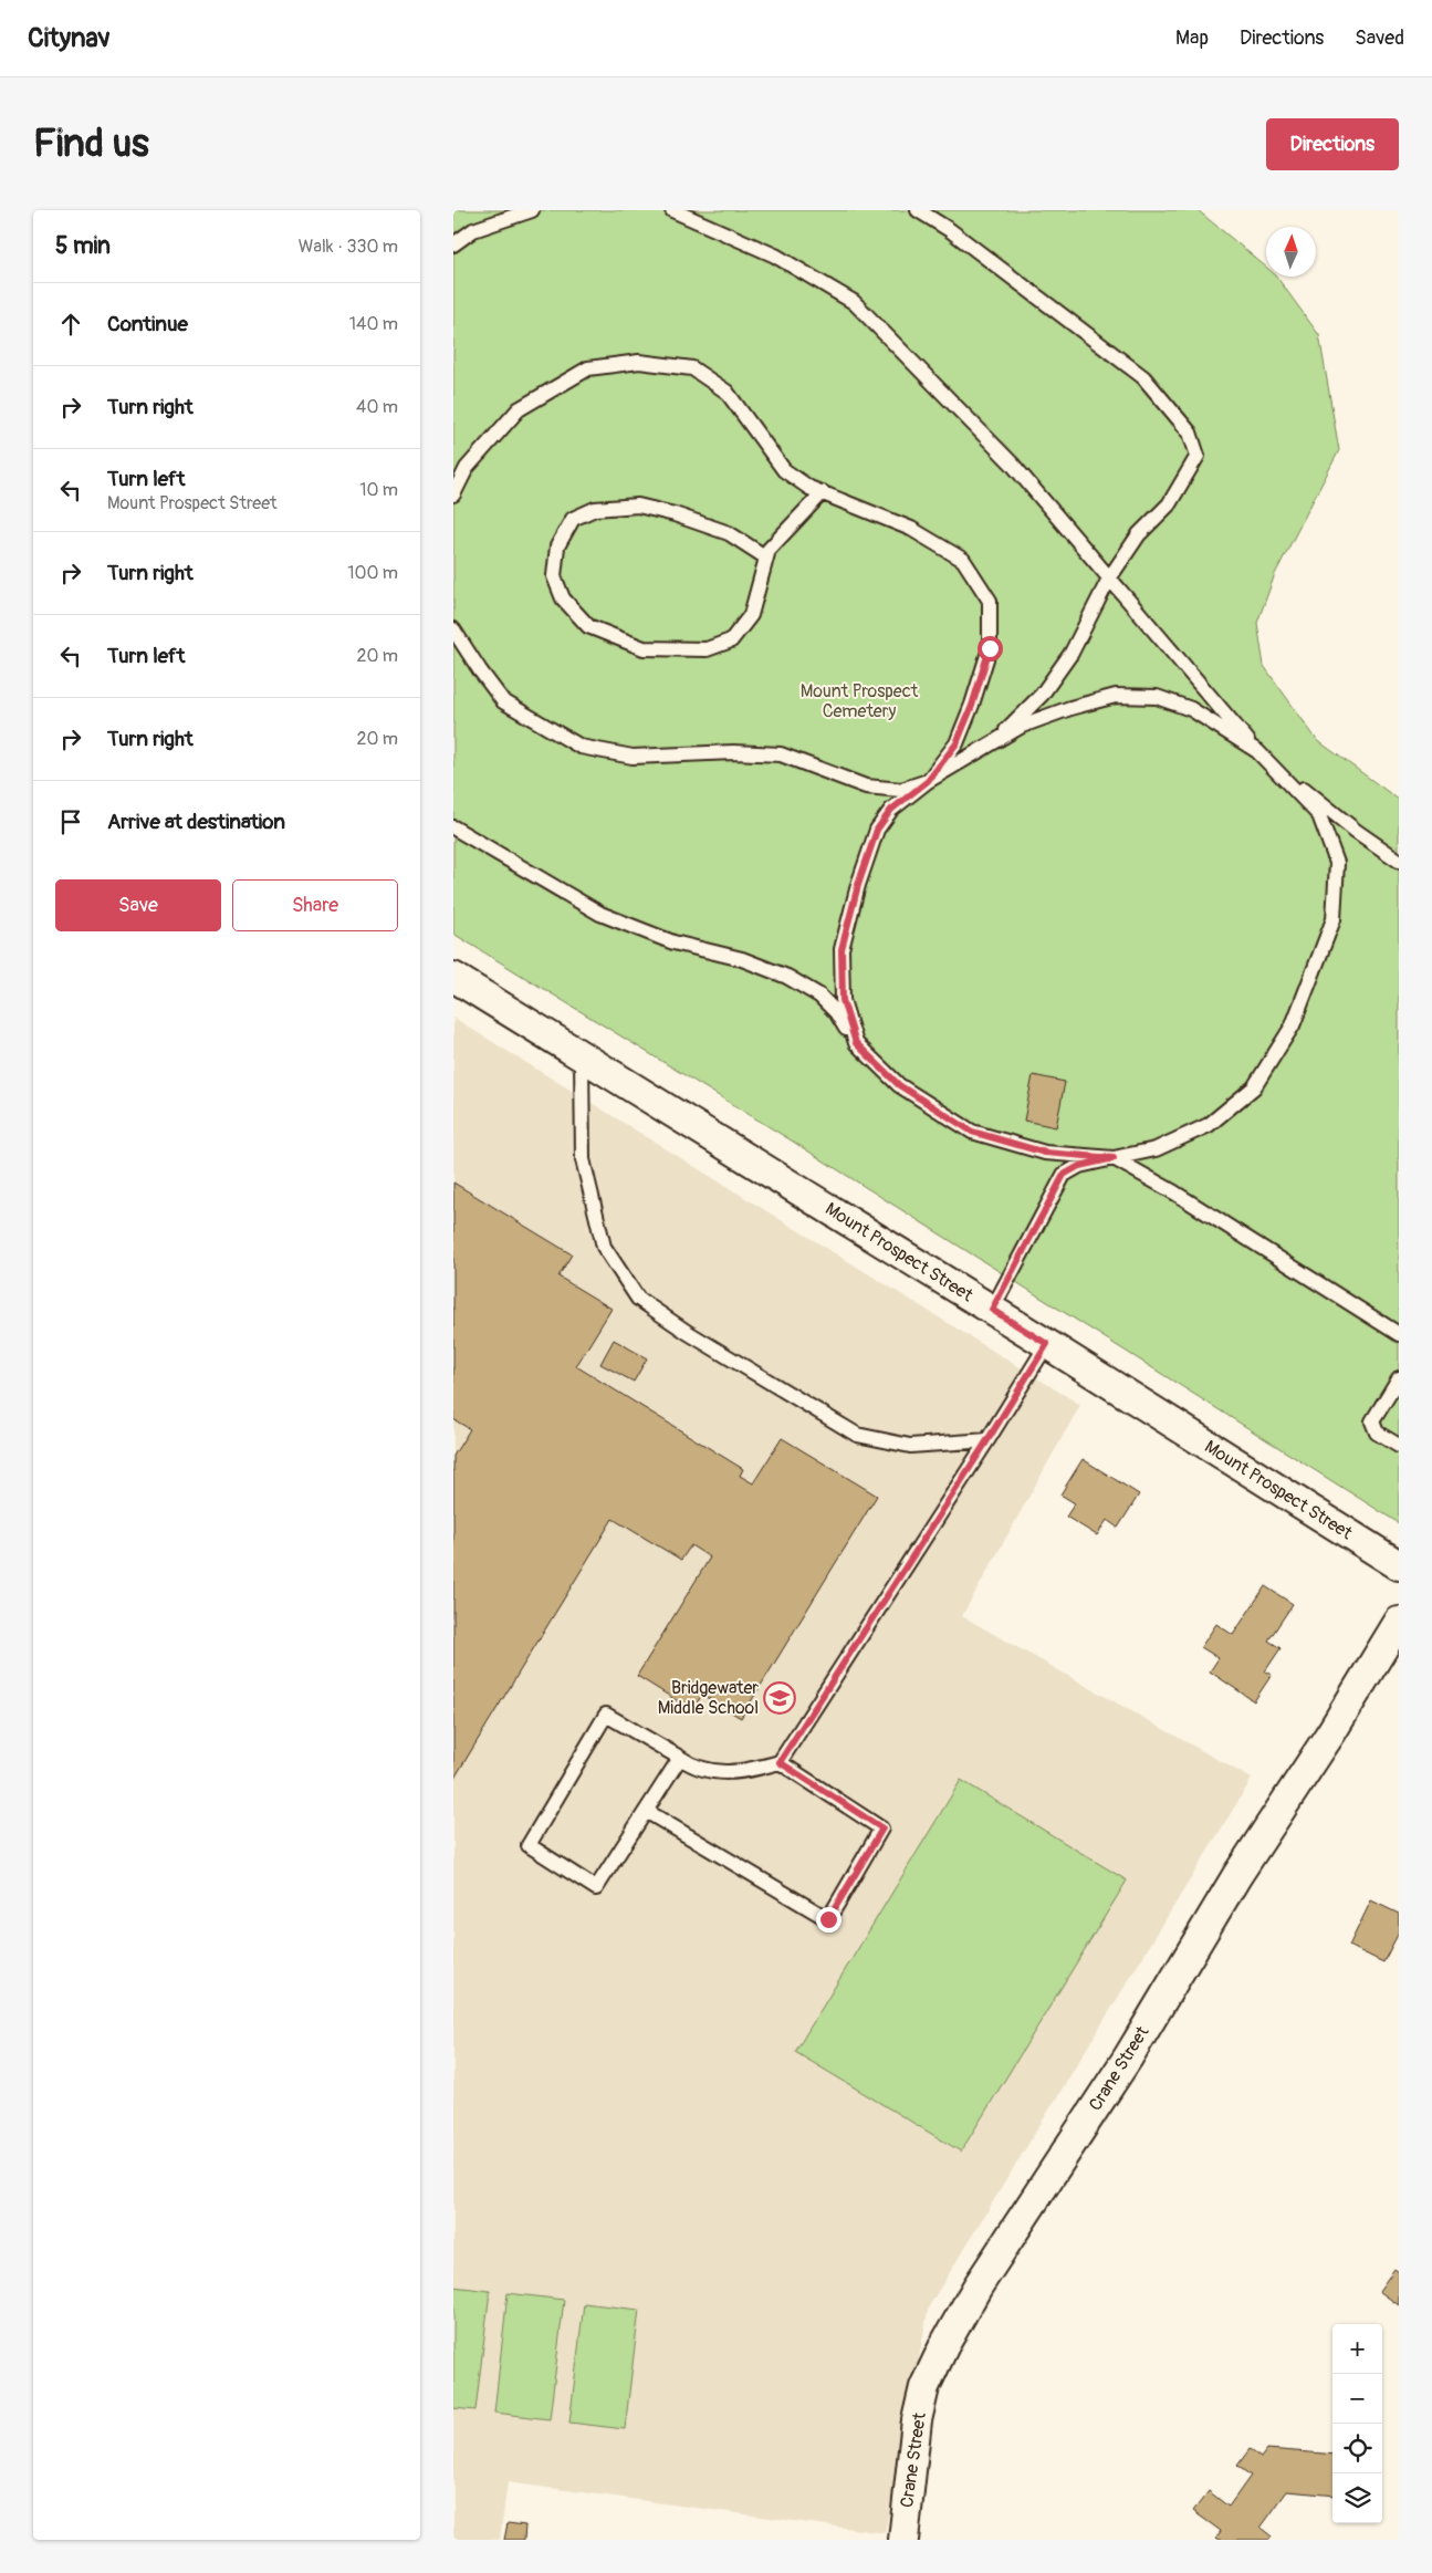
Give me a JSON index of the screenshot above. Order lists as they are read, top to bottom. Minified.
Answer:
{"streets":{"street":["Mount Prospect Street","Crane Street"]},"parks":["Mount Prospect Cemetery"],"places":{"school or university":["Bridgewater Middle School"]},"north":"top","page":{"header":"Citynav","nav":["Map","Directions","Saved"],"buttons":["Directions",["Save","Share"]],"title":"Find us","heading":["5 min","Walk · 330 m"],"list":[["Continue","140 m"],["Turn right","40 m"],["Turn left","Mount Prospect Street","10 m"],["Turn right","100 m"],["Turn left","20 m"],["Turn right","20 m"],"Arrive at destination"],"map_buttons":["+","−"]}}
